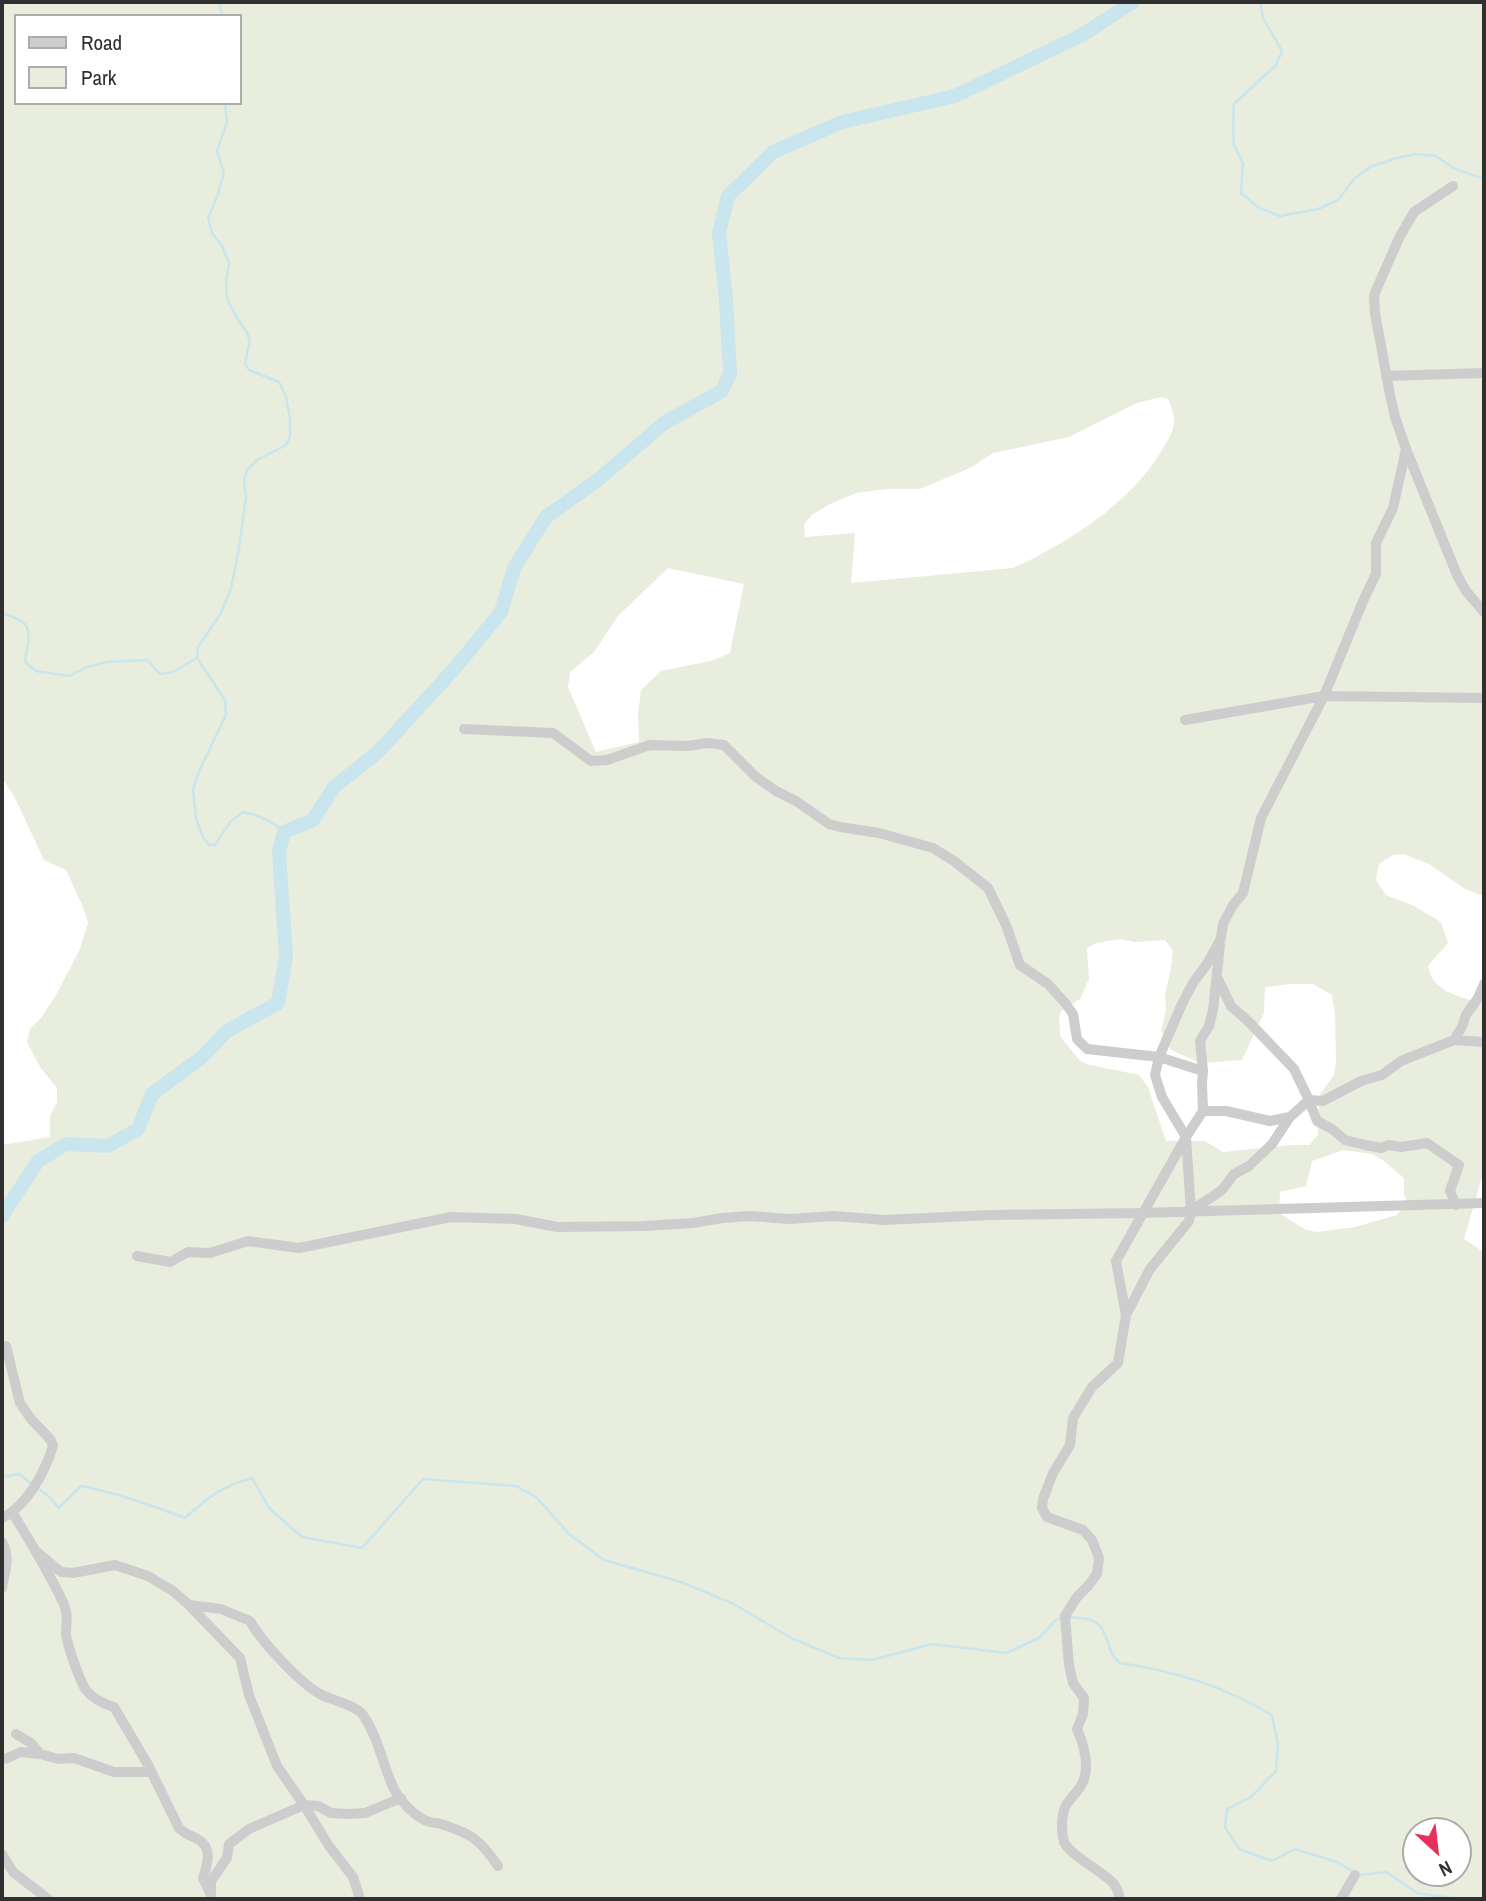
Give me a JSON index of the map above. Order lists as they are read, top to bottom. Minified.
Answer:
{"legend":["Road","Park"],"north":"bottom right"}
